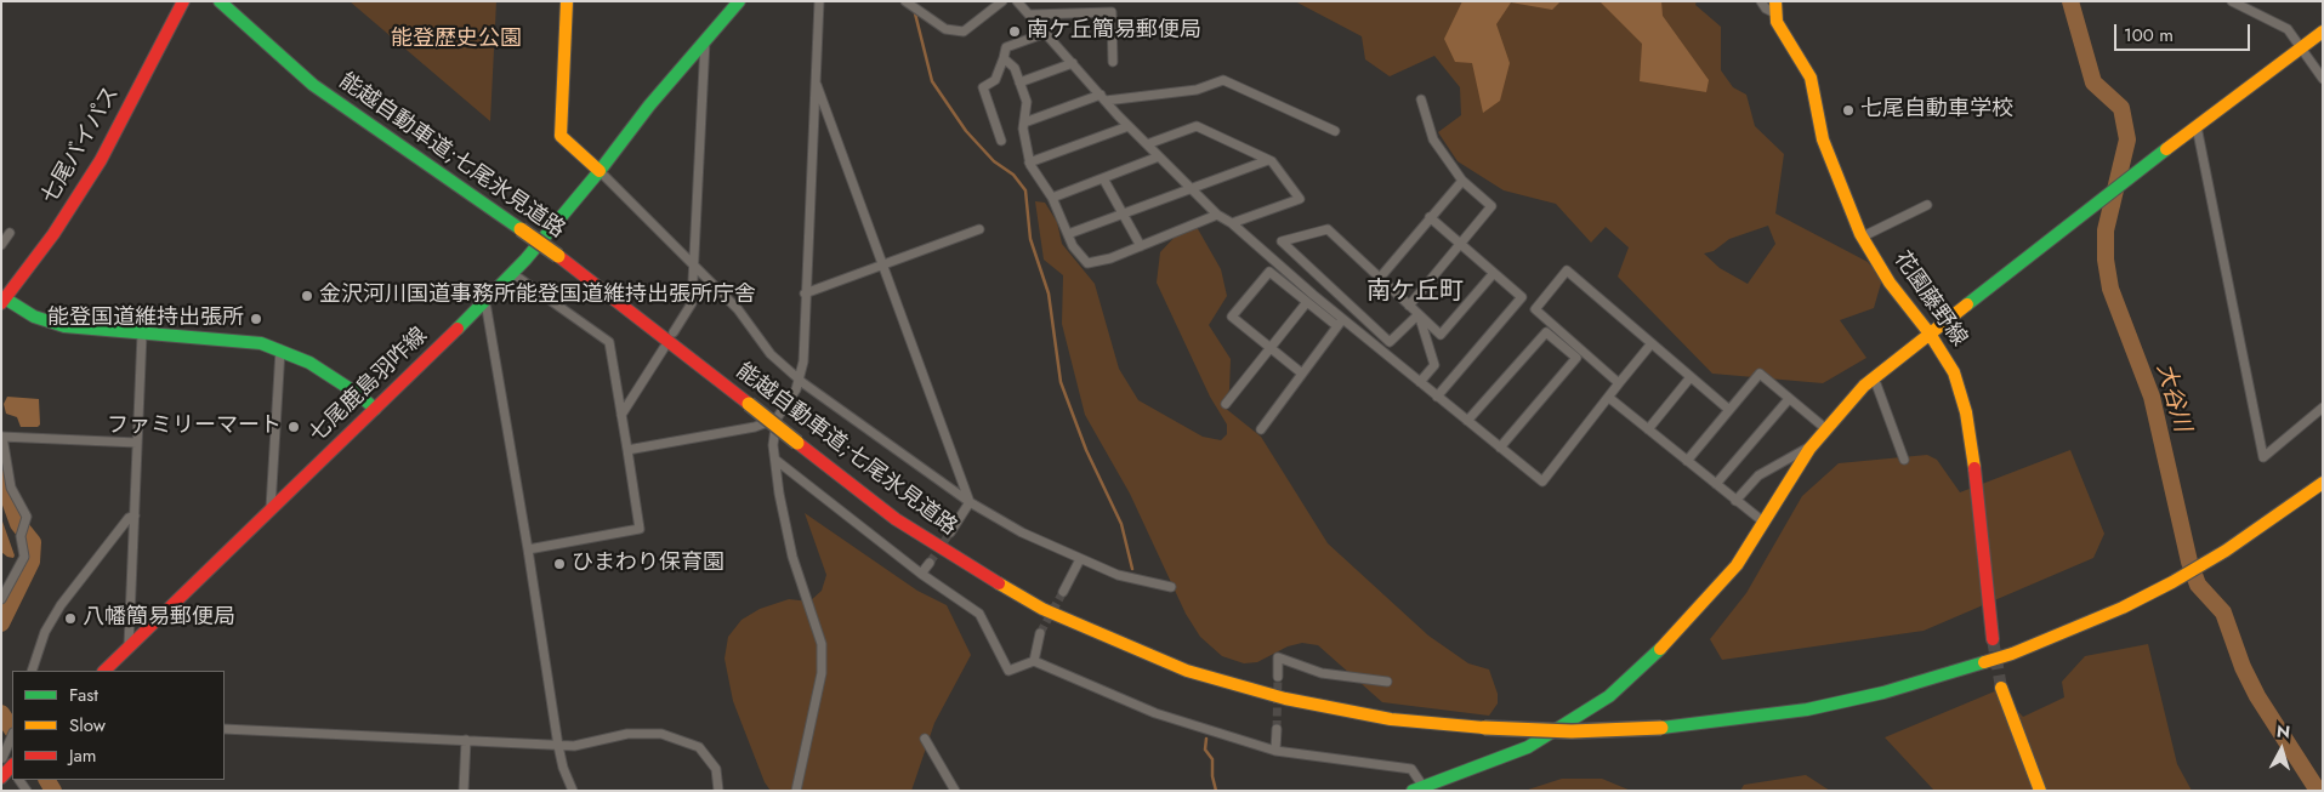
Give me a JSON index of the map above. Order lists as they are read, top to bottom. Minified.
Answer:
{"streets":{"main road":["七尾バイパス","能越自動車道;七尾氷見道路","花園藤野線","七尾鹿島羽咋線"]},"districts":["南ケ丘町"],"water":["大谷川"],"parks":["能登歴史公園"],"places":["南ケ丘簡易郵便局","七尾自動車学校","金沢河川国道事務所能登国道維持出張所庁舎","能登国道維持出張所","ファミリーマート","ひまわり保育園","八幡簡易郵便局"],"legend":["Fast","Slow","Jam"],"scale_bar":"100 m","north":"top"}
